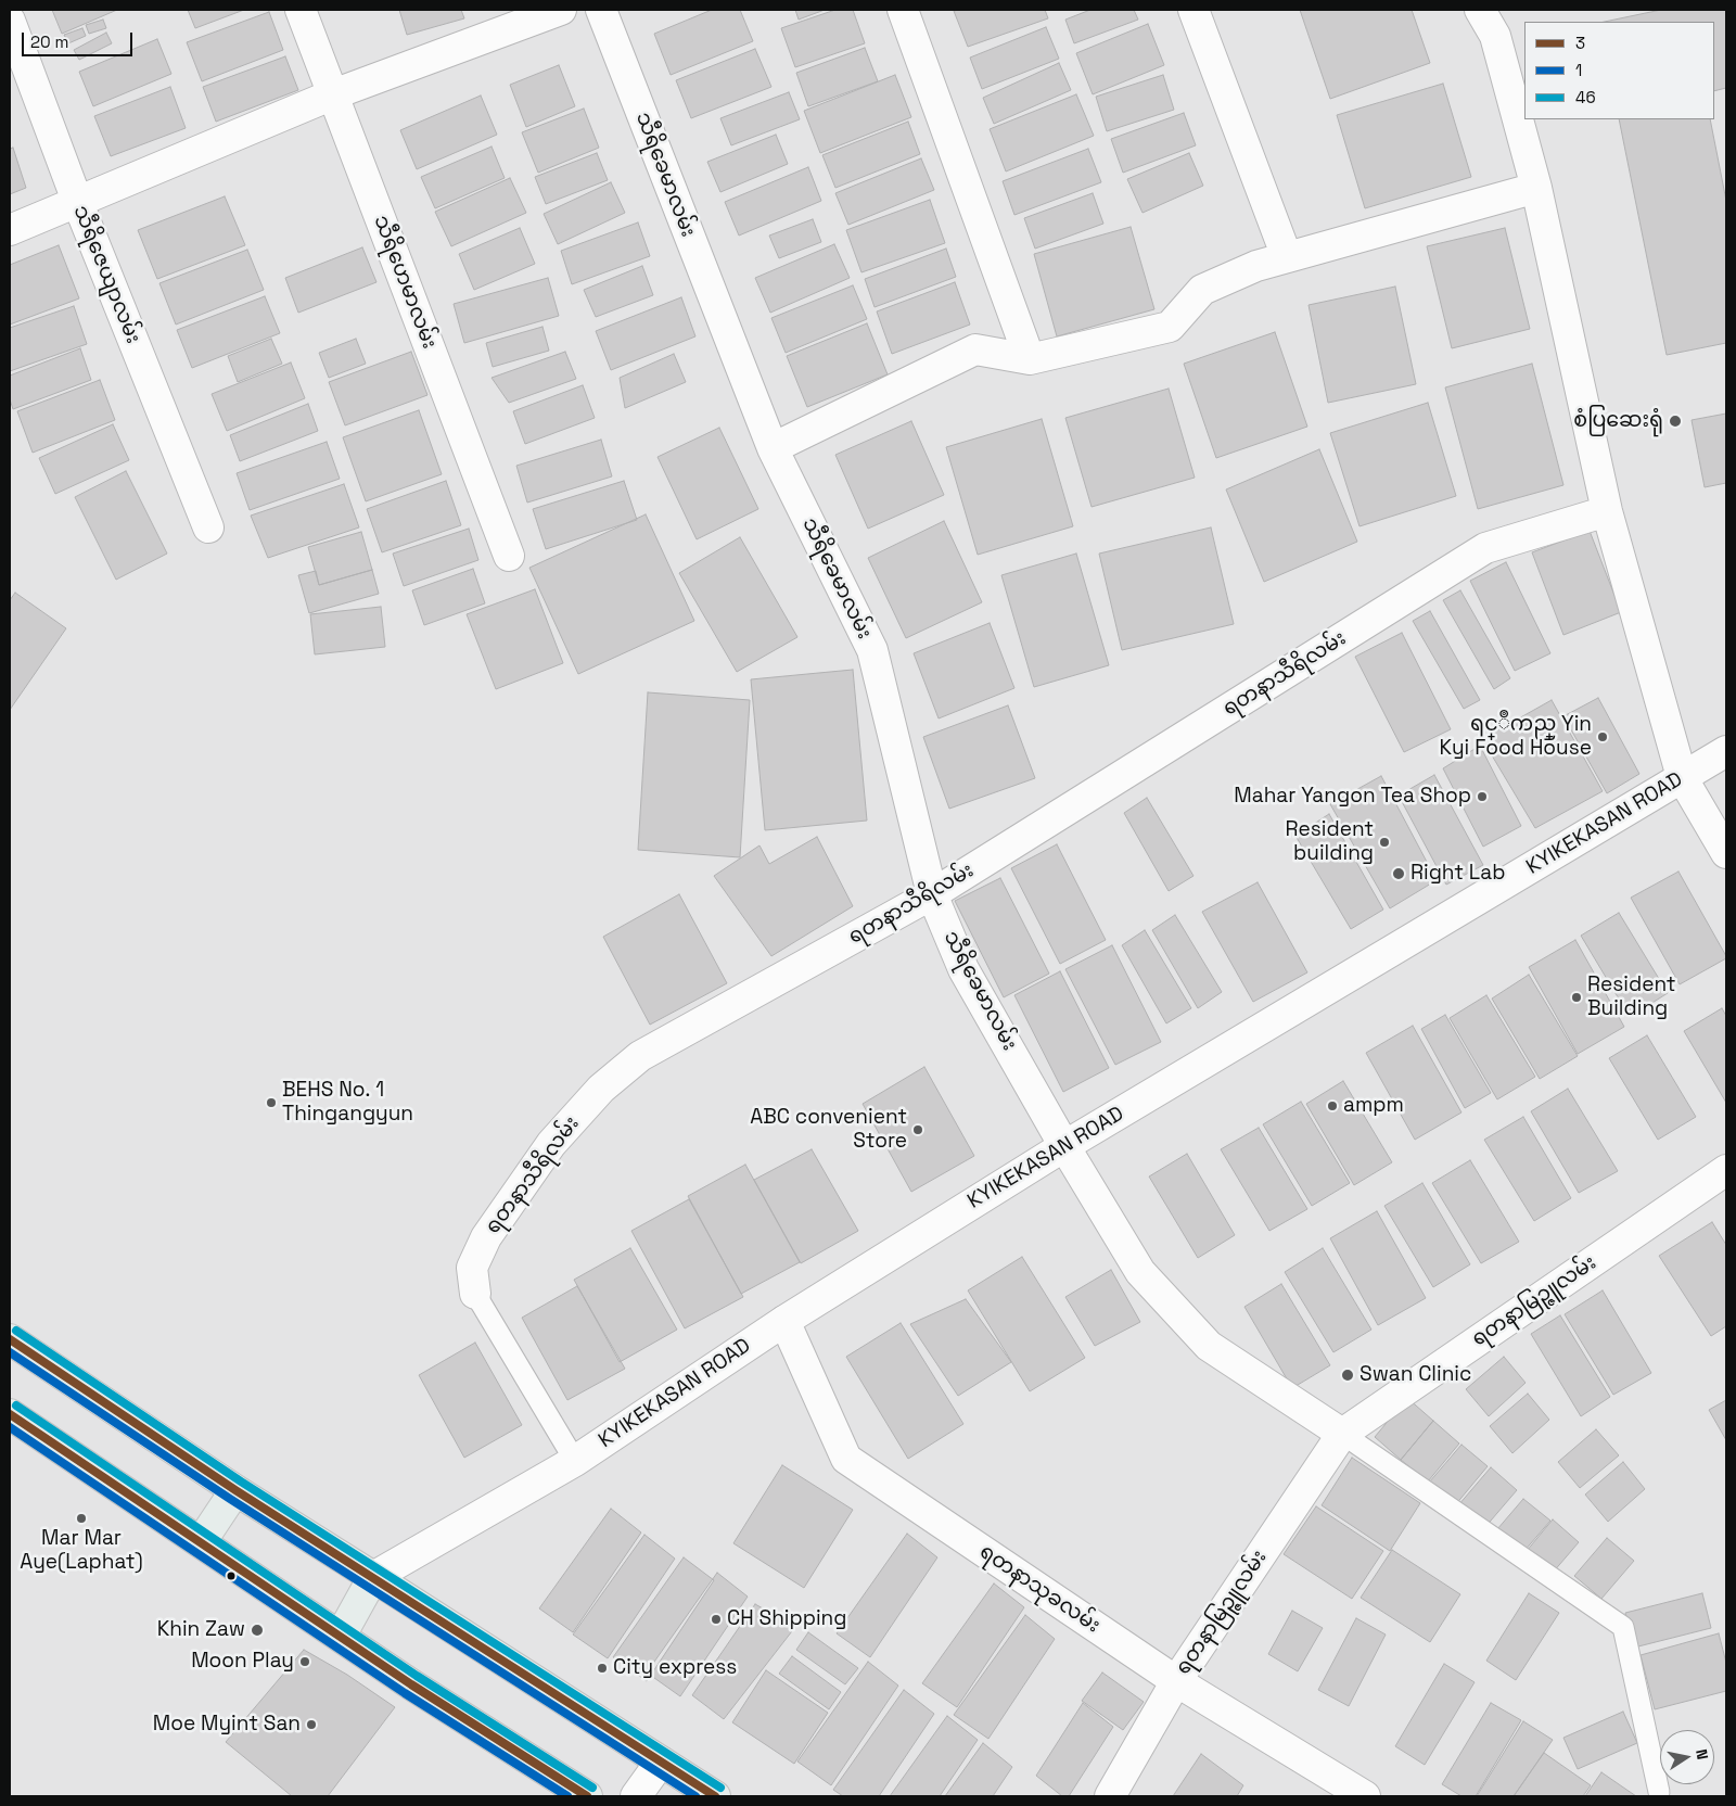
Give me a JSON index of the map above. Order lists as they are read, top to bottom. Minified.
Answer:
{"streets":{"street":["သီရိခေမာလမ်း","သီရိဇေယျာလမ်း","သီရိဟေမာလမ်း","ရတနာသီရိလမ်း","KYIKEKASAN ROAD","ရတနာမြဉ္ဇူလမ်း","ရတနာသုခလမ်း"]},"crossings":[["သီရိခေမာလမ်း","ရတနာသီရိလမ်း"],["သီရိခေမာလမ်း","KYIKEKASAN ROAD"],["ရတနာသီရိလမ်း","KYIKEKASAN ROAD"],["KYIKEKASAN ROAD","ရတနာသုခလမ်း"],["ရတနာမြဉ္ဇူလမ်း","ရတနာသုခလမ်း"]],"places":["စံပြဆေးရုံ","ရင္ဳကည္ Yin Kyi Food House","Mahar Yangon Tea Shop","Resident building","Right Lab","Resident Building","BEHS No. 1 Thingangyun","ampm","ABC convenient Store","Swan Clinic","Mar Mar Aye(Laphat)","CH Shipping","Khin Zaw","Moon Play","City express","Moe Myint San"],"lines":["transit line 46","transit line 3","transit line 1"],"legend":["3","1","46"],"scale_bar":"20 m","north":"right"}
